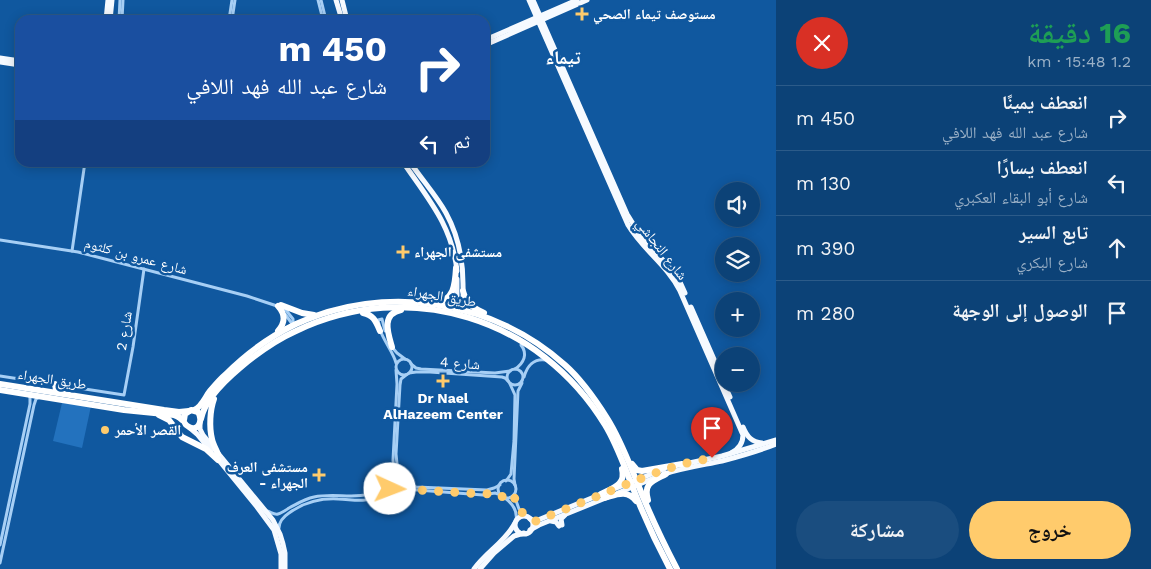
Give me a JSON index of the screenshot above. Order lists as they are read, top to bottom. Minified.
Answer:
{"streets":{"highway":["طريق الجهراء"],"main road":["شارع النجاشي"],"street":["شارع عمرو بن كلثوم","شارع 2","شارع 4"]},"crossings":[["شارع عمرو بن كلثوم","شارع 2"]],"districts":["تيماء"],"places":{"health":["مستوصف تيماء الصحي","مستشفى الجهراء","Dr Nael AlHazeem Center","مستشفى العرف - الجهراء"],"other":["القصر الأحمر"]},"page":{"heading":["16 دقيقة","1.2 km · 15:48"],"turn":["450 m","شارع عبد الله فهد اللافي"],"list":[{"name":"انعطف يمينًا","note":"شارع عبد الله فهد اللافي","value":"450 m"},{"name":"انعطف يسارًا","note":"شارع أبو البقاء العكبري","value":"130 m"},{"name":"تابع السير","note":"شارع البكري","value":"390 m"},{"name":"الوصول إلى الوجهة","value":"280 m"}],"then":"ثم","map_buttons":["+","−"],"buttons":["خروج","مشاركة"]}}
